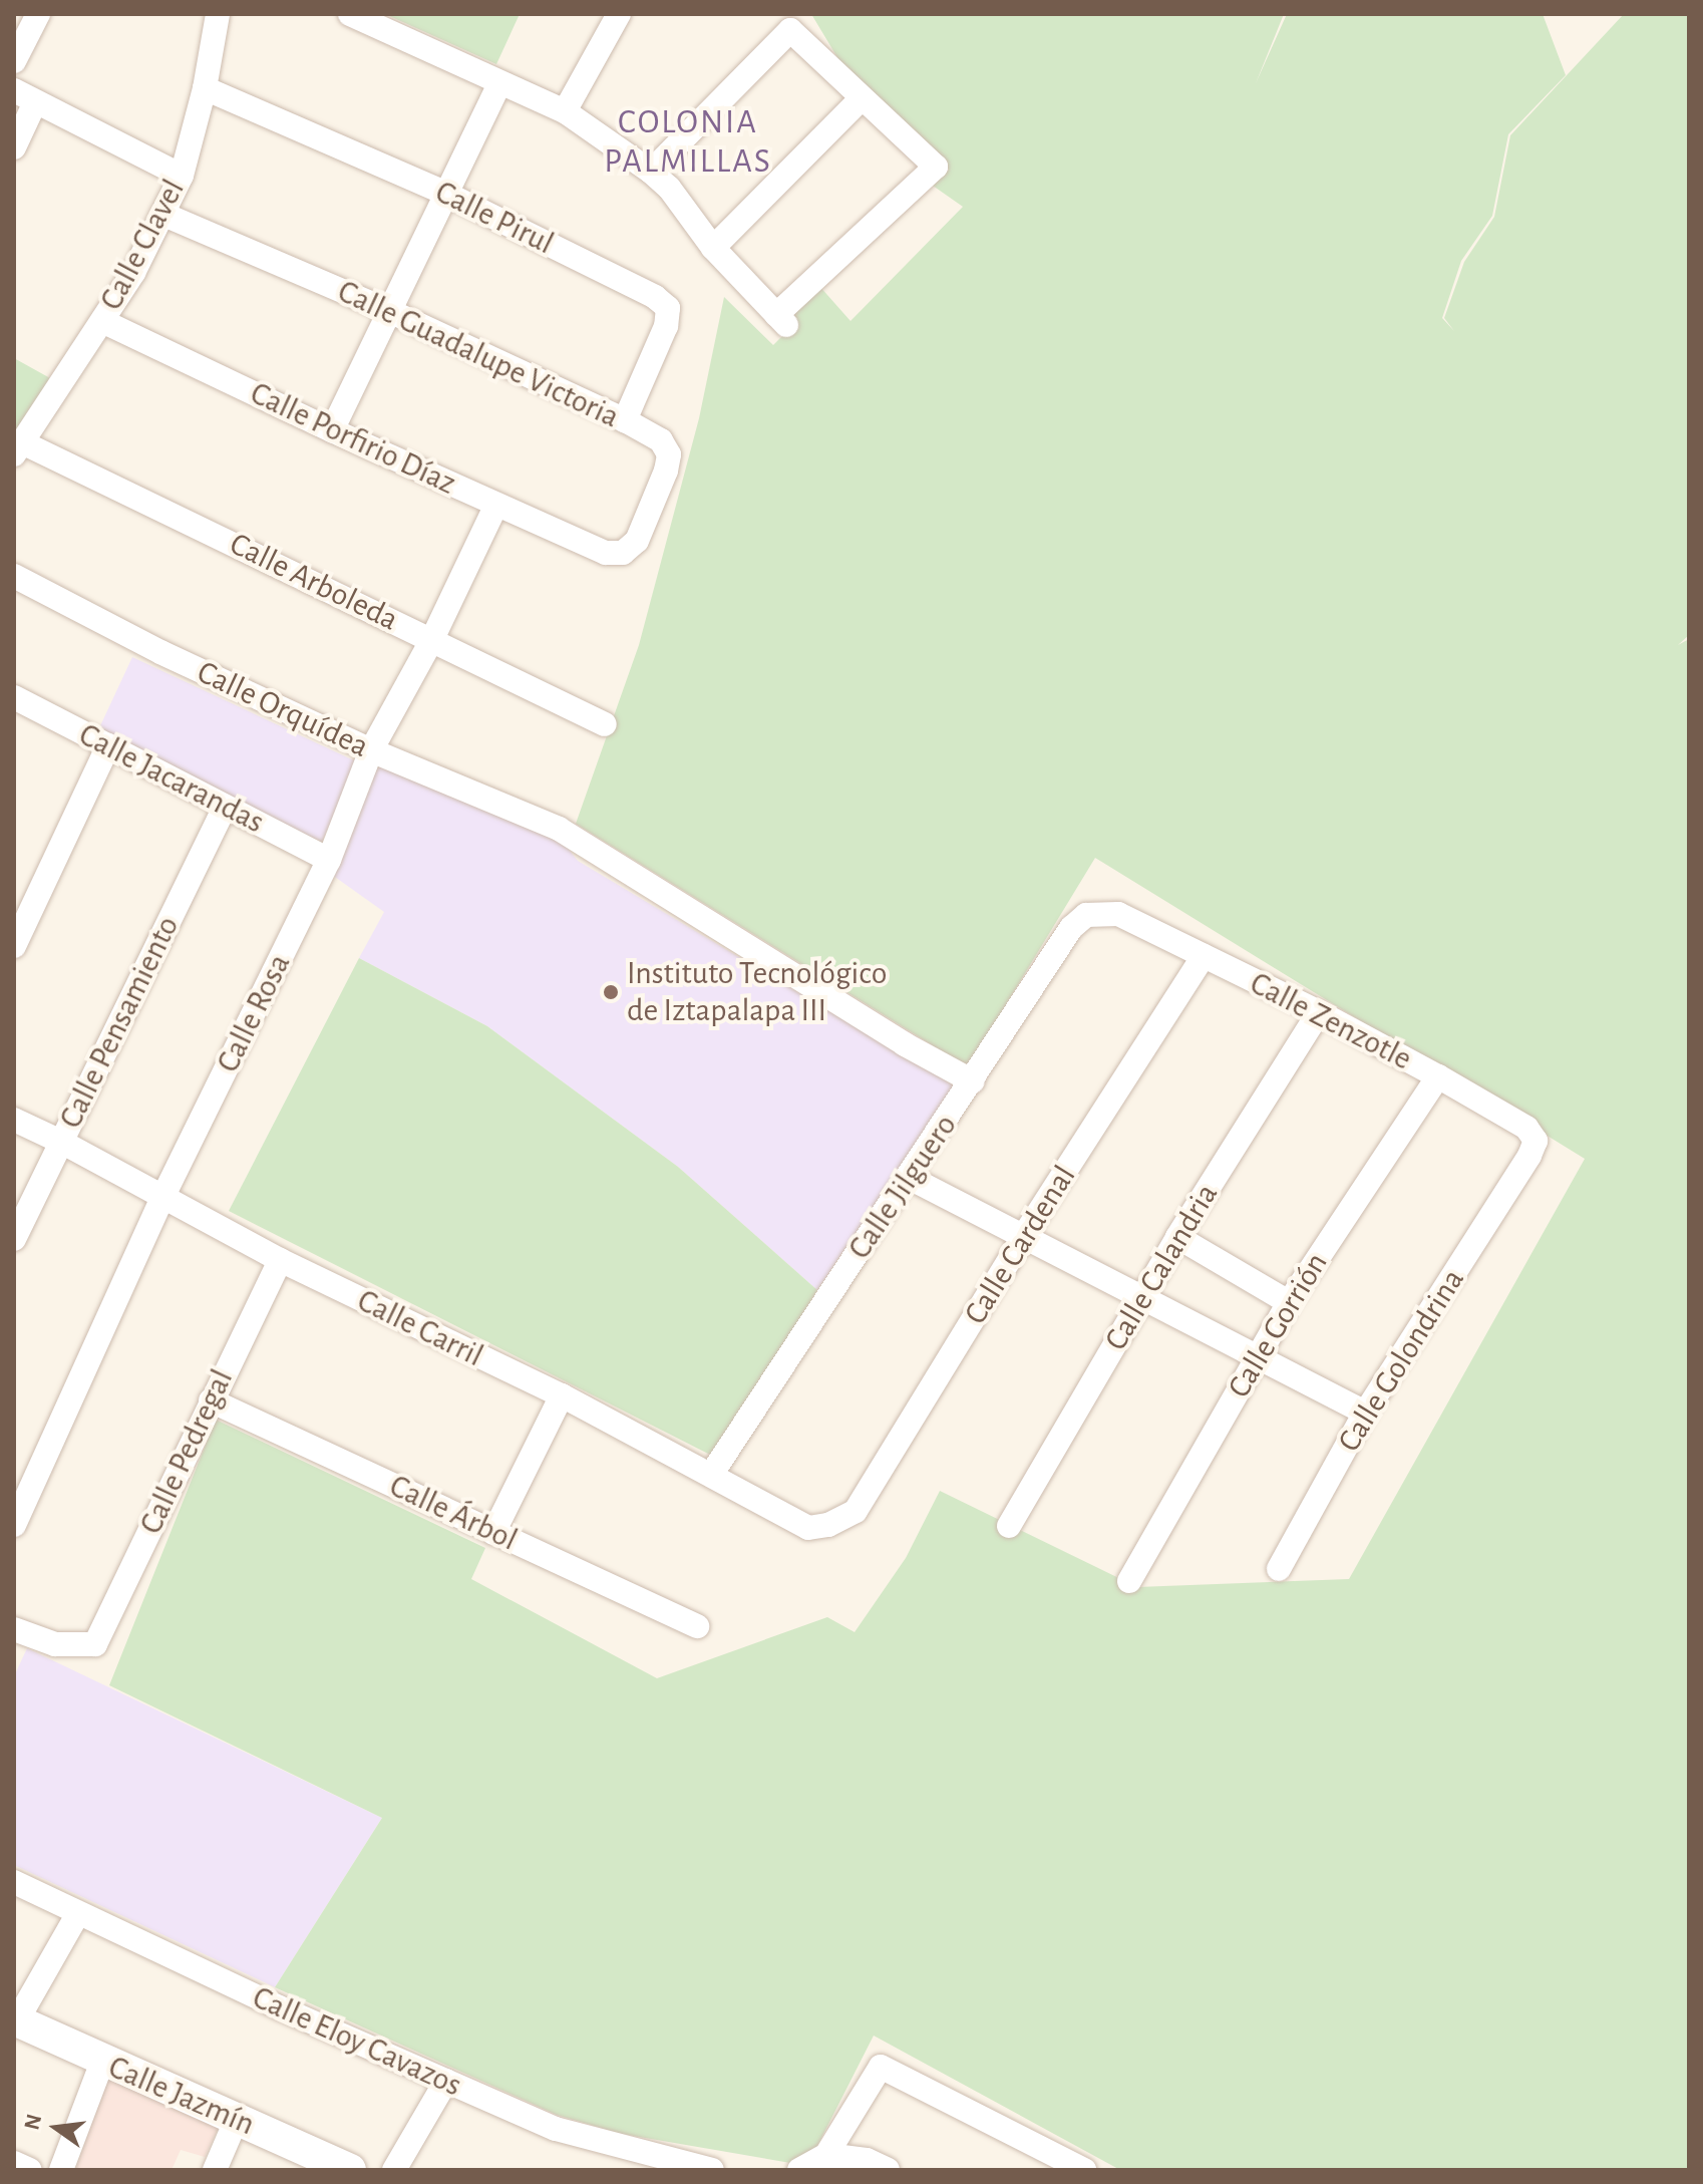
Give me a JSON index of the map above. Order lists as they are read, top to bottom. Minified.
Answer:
{"streets":{"street":["Calle Pirul","Calle Clavel","Calle Guadalupe Victoria","Calle Porfirio Díaz","Calle Arboleda","Calle Orquídea","Calle Jacarandas","Calle Rosa","Calle Zenzotle","Calle Pensamiento","Calle Jilguero","Calle Cardenal","Calle Calandria","Calle Gorrión","Calle Carril","Calle Golondrina","Calle Pedregal","Calle Árbol","Calle Eloy Cavazos","Calle Jazmín"]},"crossings":[["Calle Pirul","Calle Clavel"],["Calle Pirul","Calle Guadalupe Victoria"],["Calle Clavel","Calle Guadalupe Victoria"],["Calle Clavel","Calle Porfirio Díaz"],["Calle Clavel","Calle Arboleda"],["Calle Guadalupe Victoria","Calle Porfirio Díaz"],["Calle Porfirio Díaz","Calle Rosa"],["Calle Arboleda","Calle Rosa"],["Calle Orquídea","Calle Rosa"],["Calle Orquídea","Calle Jilguero"],["Calle Jacarandas","Calle Rosa"],["Calle Jacarandas","Calle Pensamiento"],["Calle Rosa","Calle Carril"],["Calle Zenzotle","Calle Jilguero"],["Calle Zenzotle","Calle Cardenal"],["Calle Zenzotle","Calle Calandria"],["Calle Zenzotle","Calle Gorrión"],["Calle Zenzotle","Calle Golondrina"],["Calle Pensamiento","Calle Carril"],["Calle Jilguero","Calle Carril"],["Calle Cardenal","Calle Carril"],["Calle Carril","Calle Pedregal"],["Calle Pedregal","Calle Árbol"]],"districts":["COLONIA PALMILLAS"],"places":["Instituto Tecnológico de Iztapalapa III"],"north":"left"}
